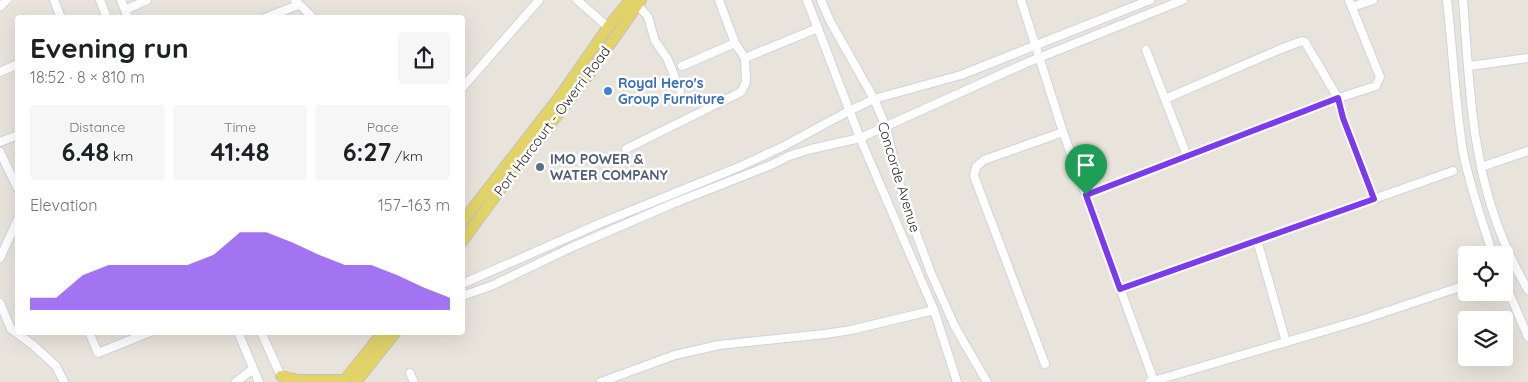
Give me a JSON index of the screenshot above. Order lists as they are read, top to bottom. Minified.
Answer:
{"streets":{"main road":["Port Harcourt - Owerri Road"],"street":["Concorde Avenue"]},"places":["Royal Hero's Group Furniture","IMO POWER & WATER COMPANY"],"page":{"heading":["Evening run","18:52 · 8 × 810 m"],"stats":[["Distance","6.48 km"],["Time","41:48"],["Pace","6:27 /km"]],"chart":["Elevation","157–163 m"]}}
